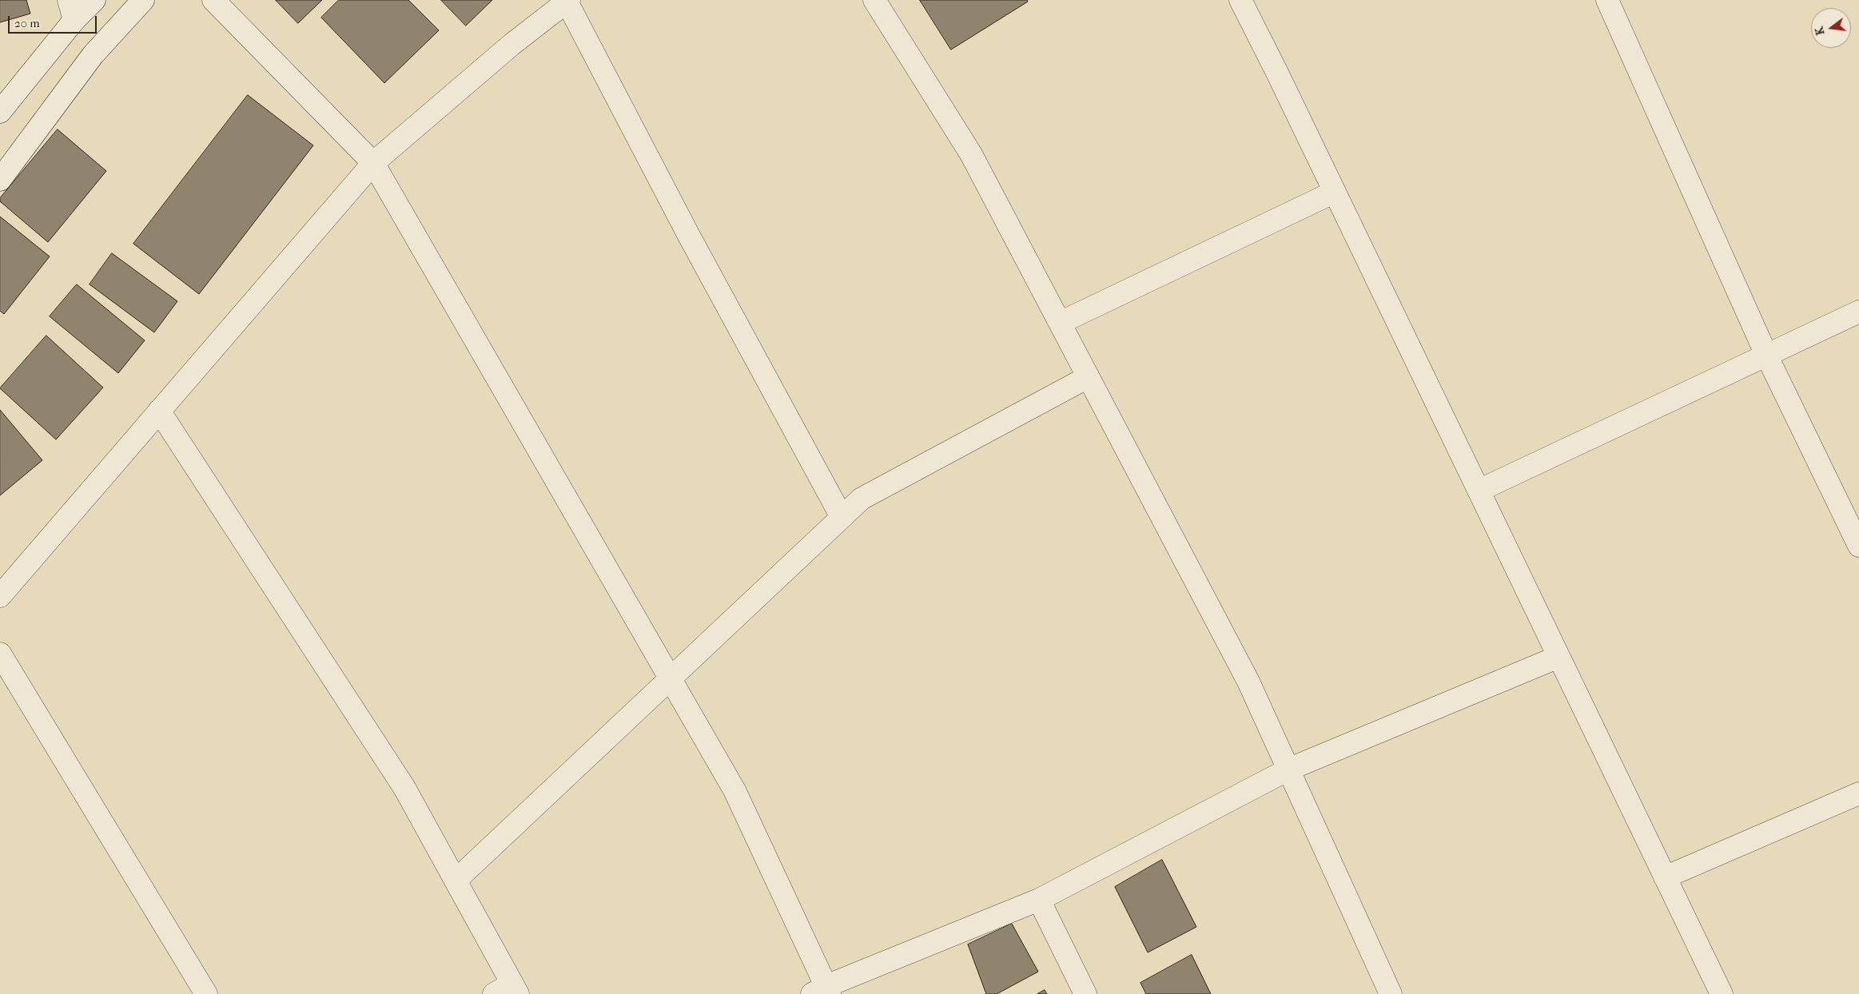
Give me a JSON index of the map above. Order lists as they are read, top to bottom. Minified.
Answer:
{"scale_bar":"20 m","north":"left"}
